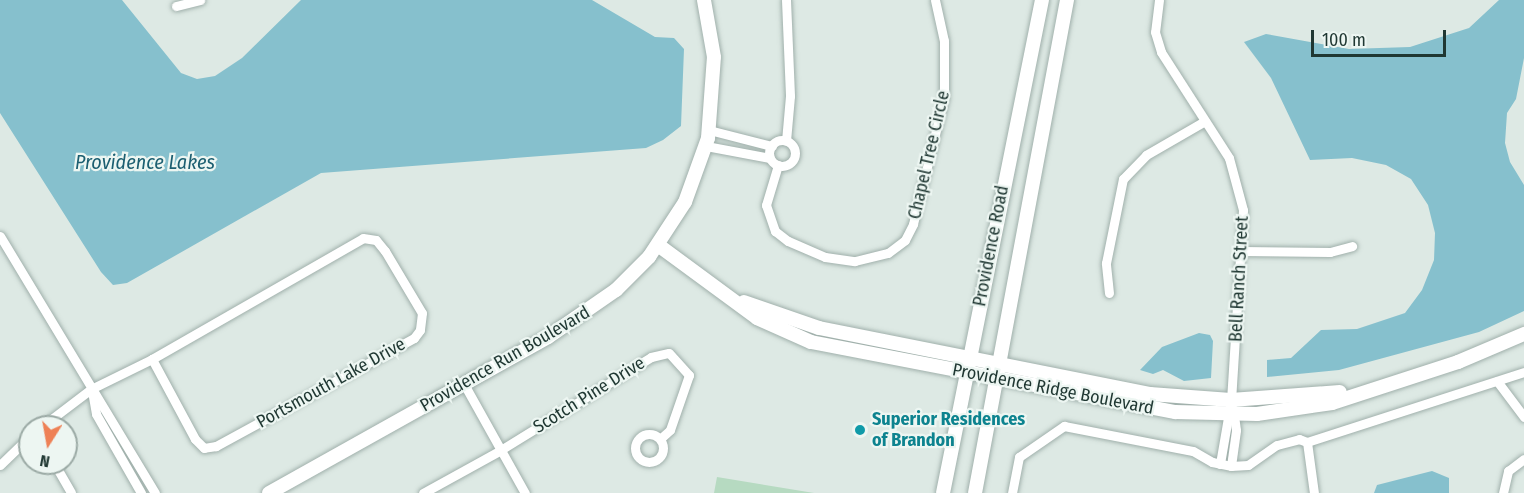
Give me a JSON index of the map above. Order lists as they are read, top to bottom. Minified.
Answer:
{"streets":{"street":["Chapel Tree Circle","Providence Road","Bell Ranch Street","Providence Run Boulevard","Portsmouth Lake Drive","Providence Ridge Boulevard","Scotch Pine Drive"]},"crossings":[["Providence Road","Providence Ridge Boulevard"],["Bell Ranch Street","Providence Ridge Boulevard"],["Providence Run Boulevard","Providence Ridge Boulevard"]],"water":["Providence Lakes"],"places":["Superior Residences of Brandon"],"scale_bar":"100 m","north":"bottom"}
